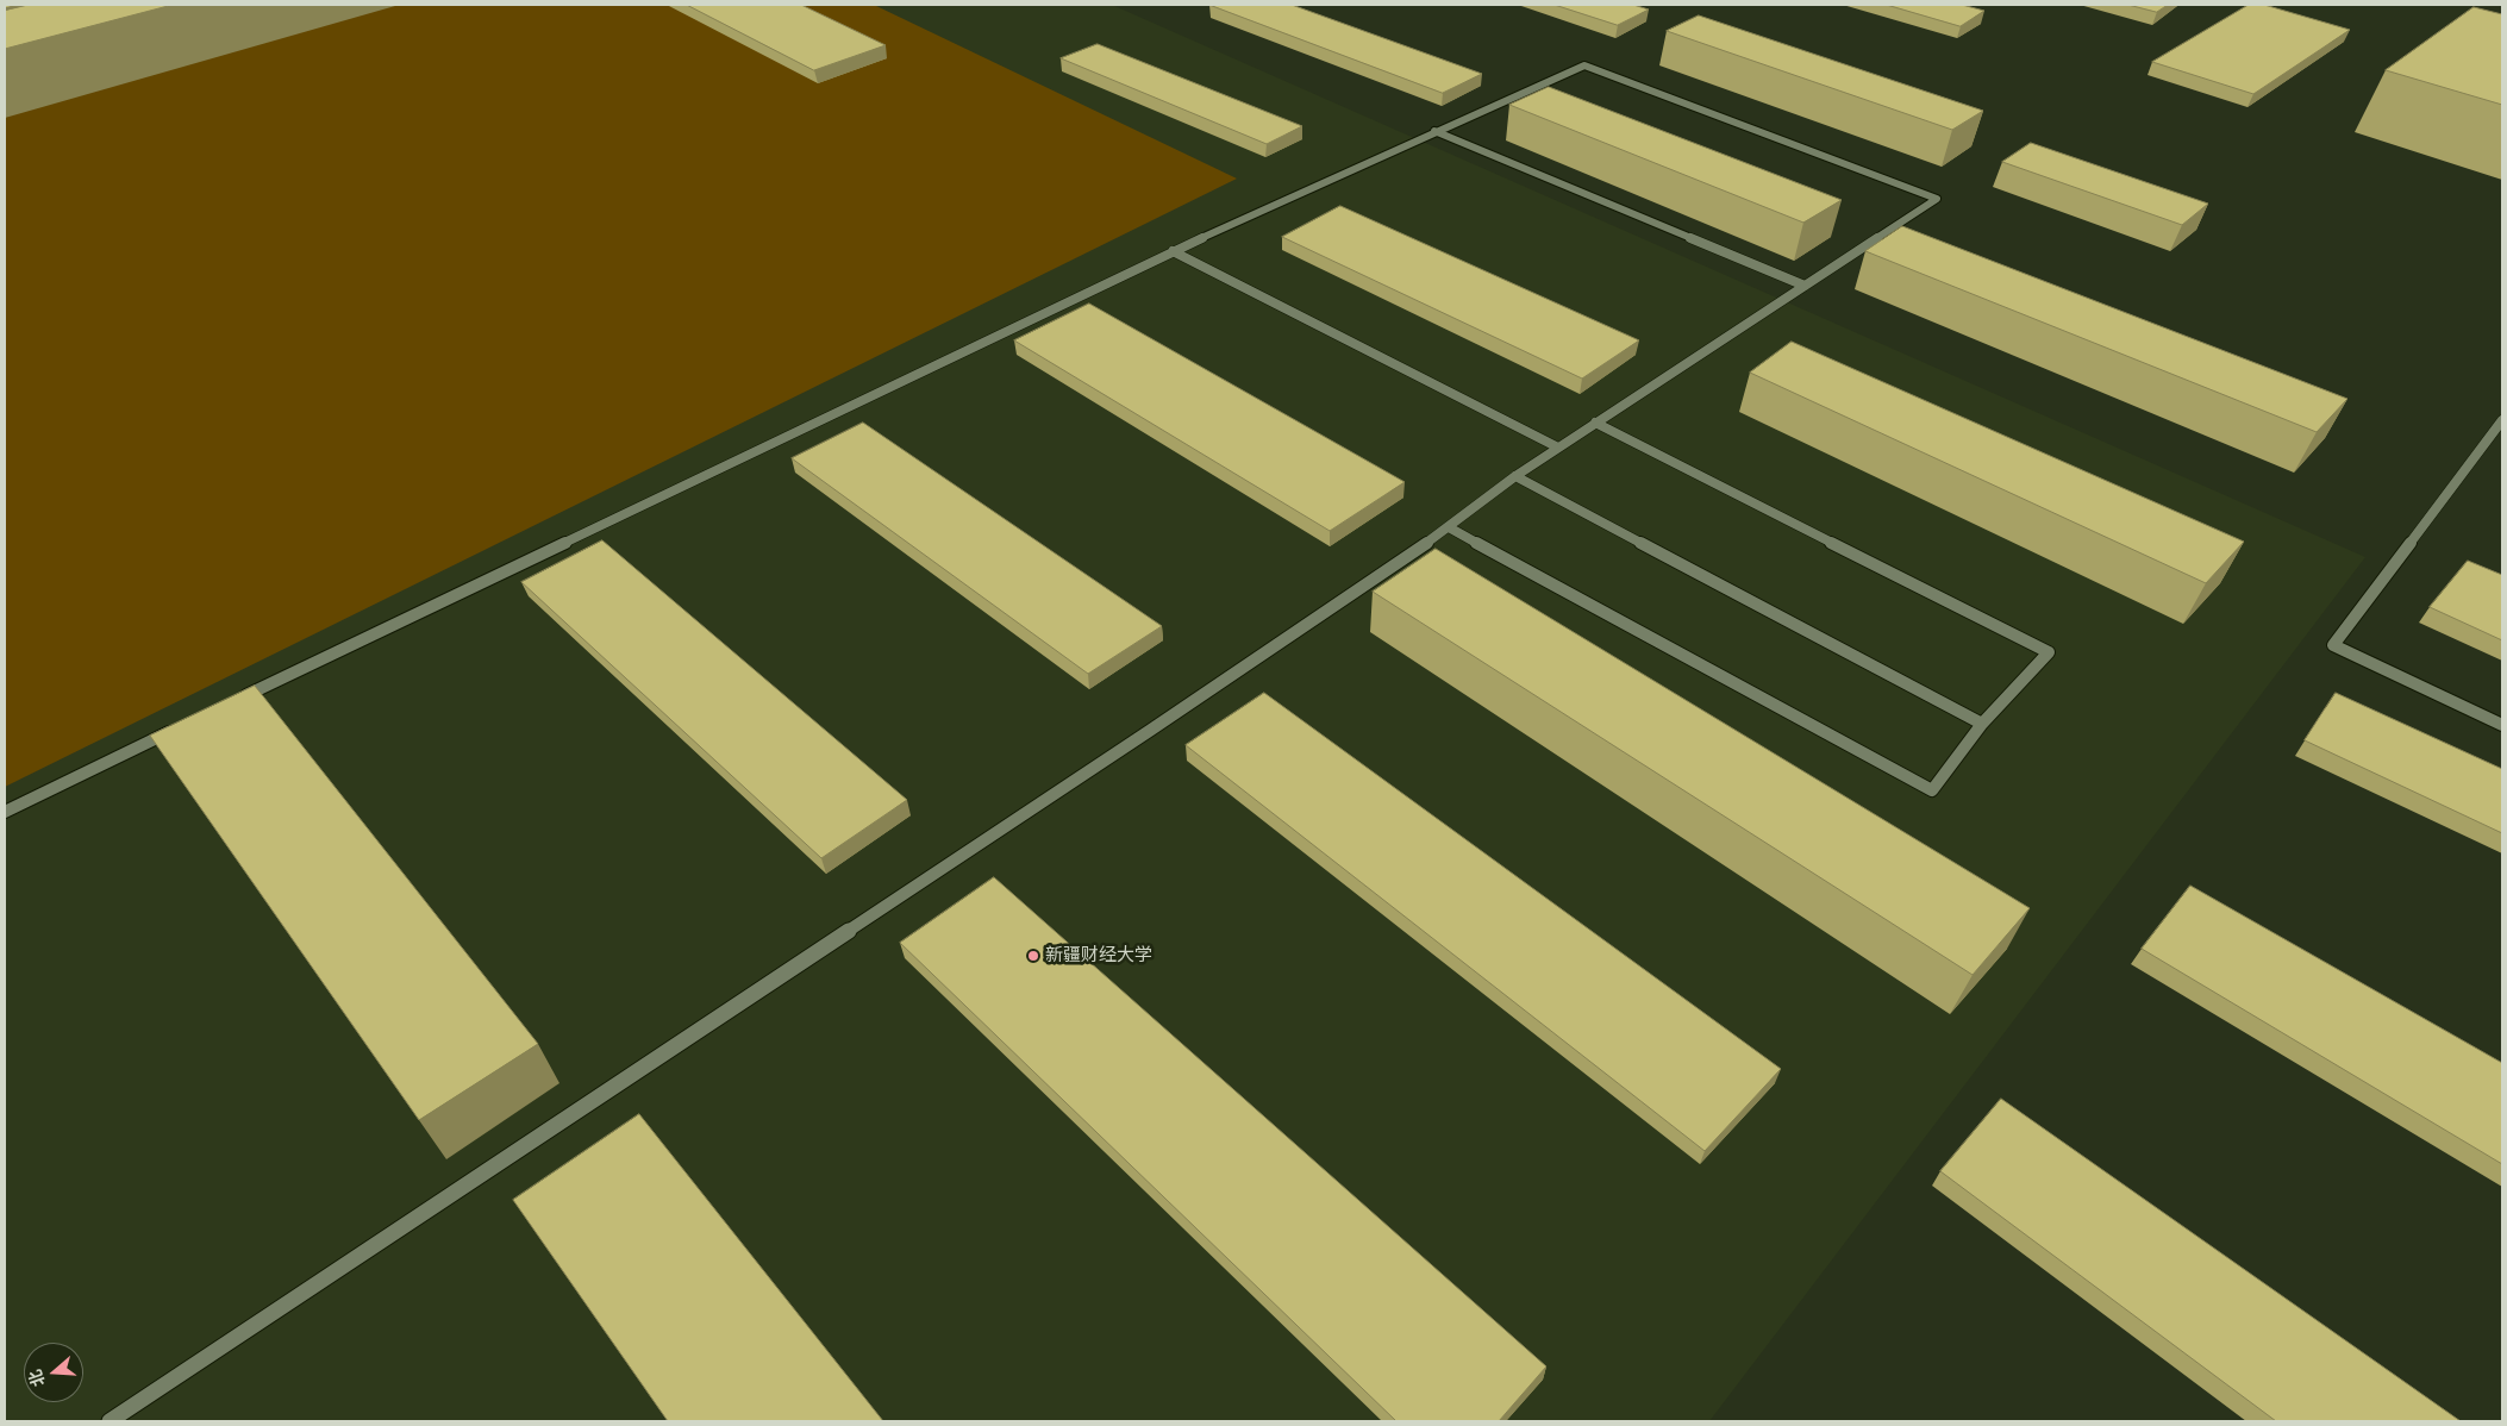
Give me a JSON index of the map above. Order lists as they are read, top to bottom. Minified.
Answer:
{"places":["新疆财经大学"],"north":"left"}
